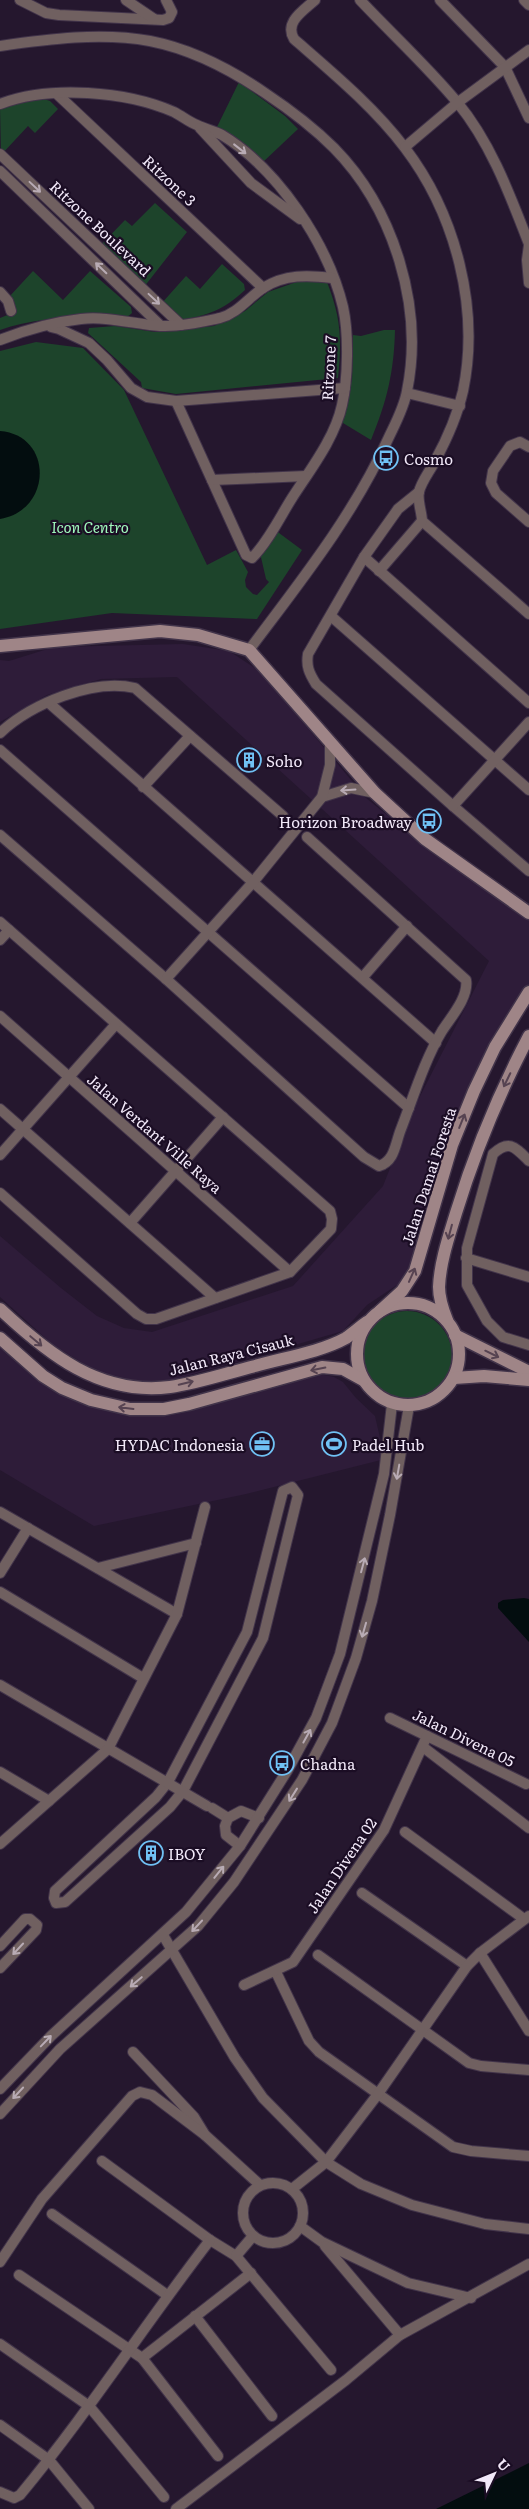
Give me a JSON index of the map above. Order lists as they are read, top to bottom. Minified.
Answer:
{"streets":{"main road":["Jalan Damai Foresta","Jalan Raya Cisauk"],"street":["Ritzone 3","Ritzone Boulevard","Ritzone 7","Jalan Verdant Ville Raya","Jalan Divena 05","Jalan Divena 02"]},"crossings":[["Jalan Damai Foresta","Jalan Raya Cisauk"],["Jalan Divena 05","Jalan Divena 02"]],"parks":["Icon Centro"],"places":{"bus stop":["Cosmo","Horizon Broadway","Chadna"],"building":["Soho","IBOY"],"office":["HYDAC Indonesia"],"sports":["Padel Hub"]},"north":"top right"}
